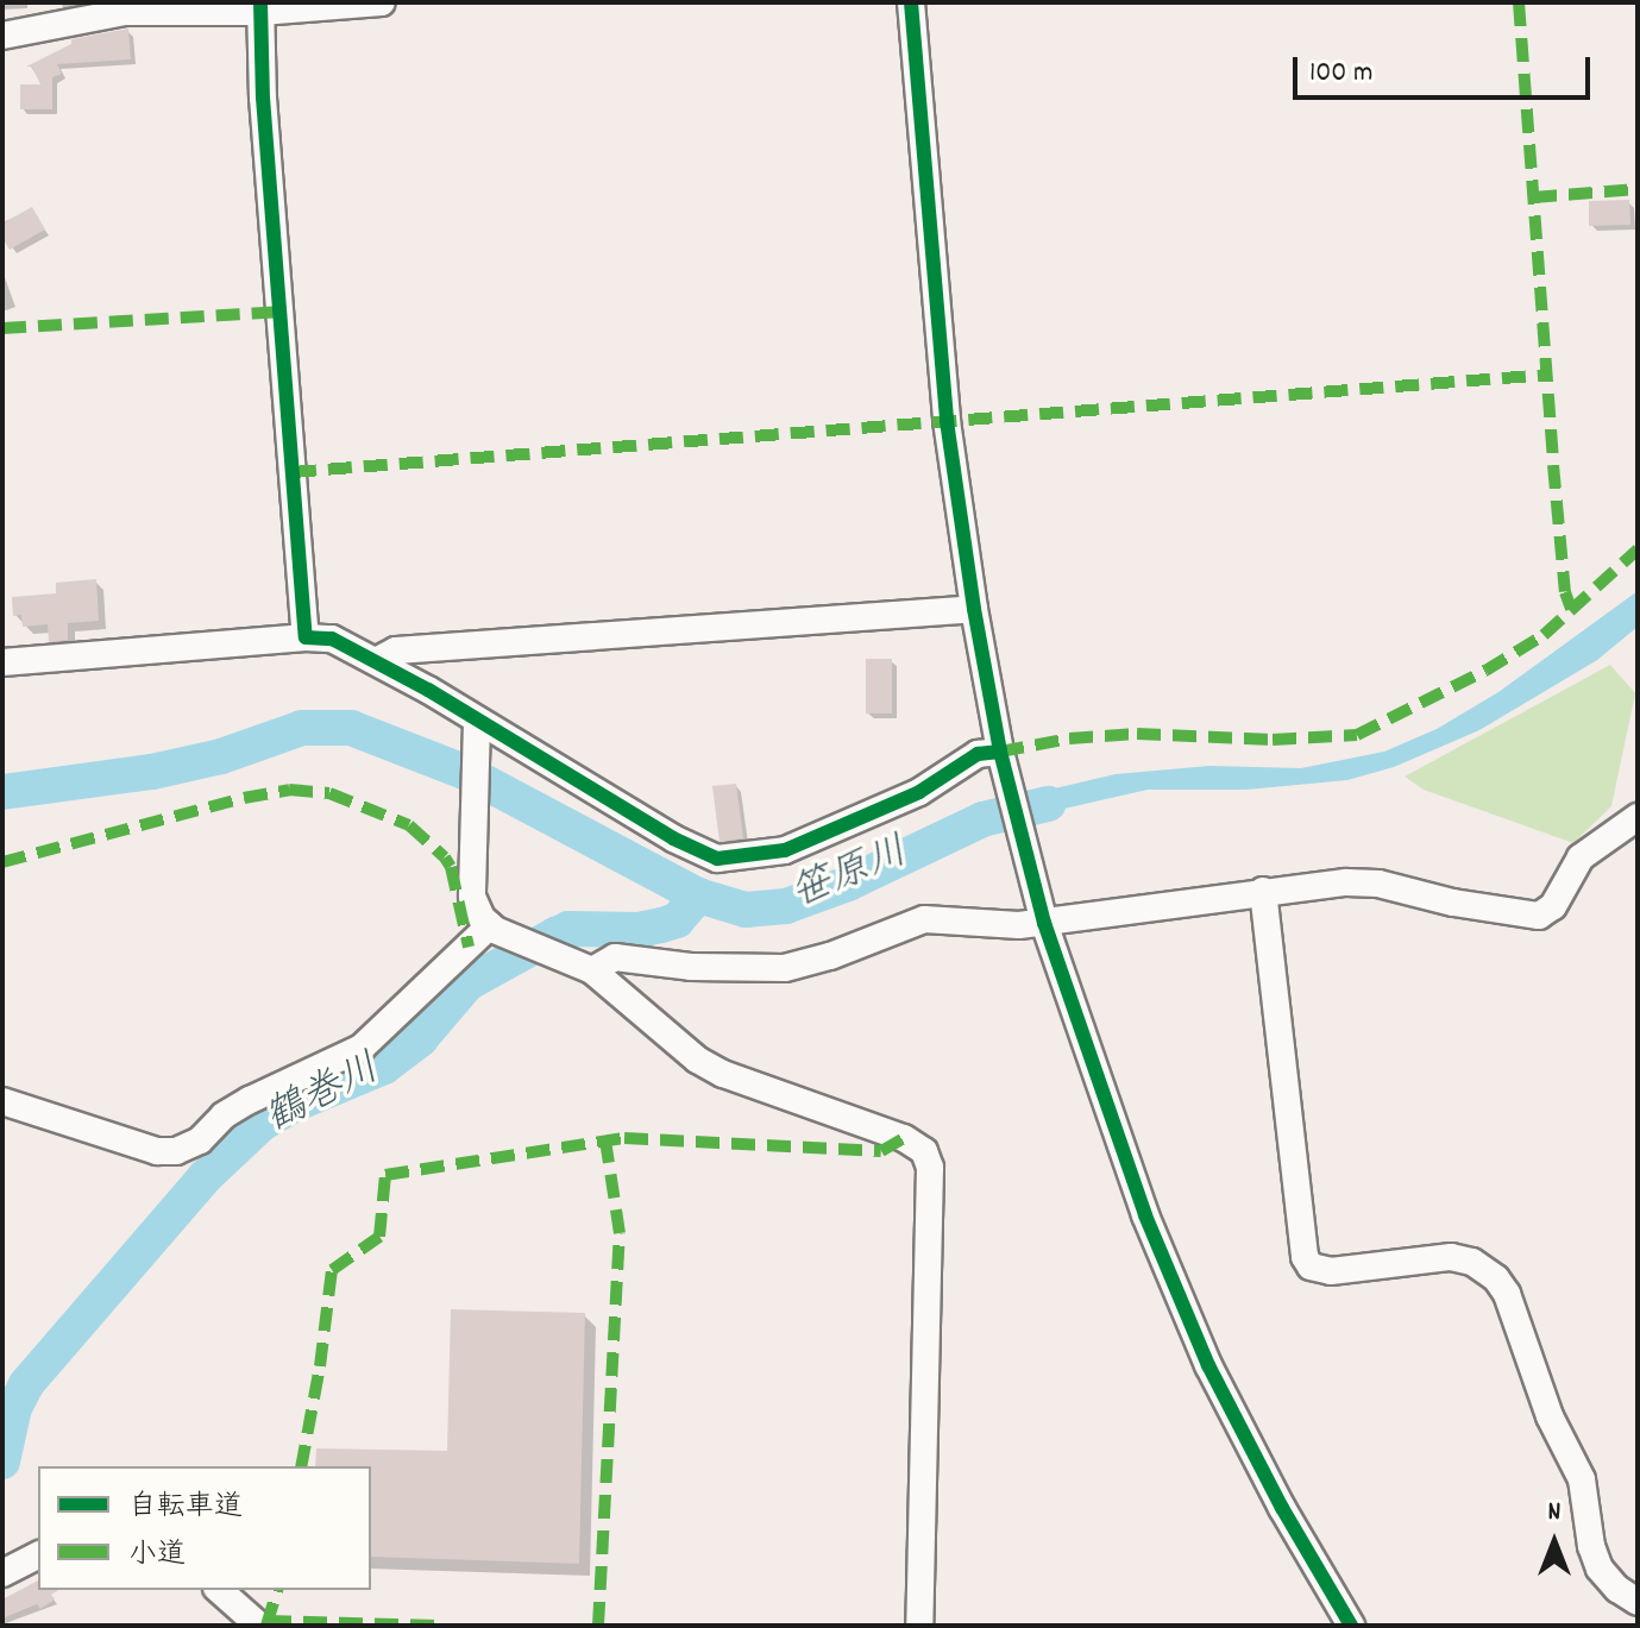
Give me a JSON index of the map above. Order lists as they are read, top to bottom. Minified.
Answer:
{"water":["笹原川","鶴巻川"],"legend":["自転車道","小道"],"scale_bar":"100 m","north":"top"}
